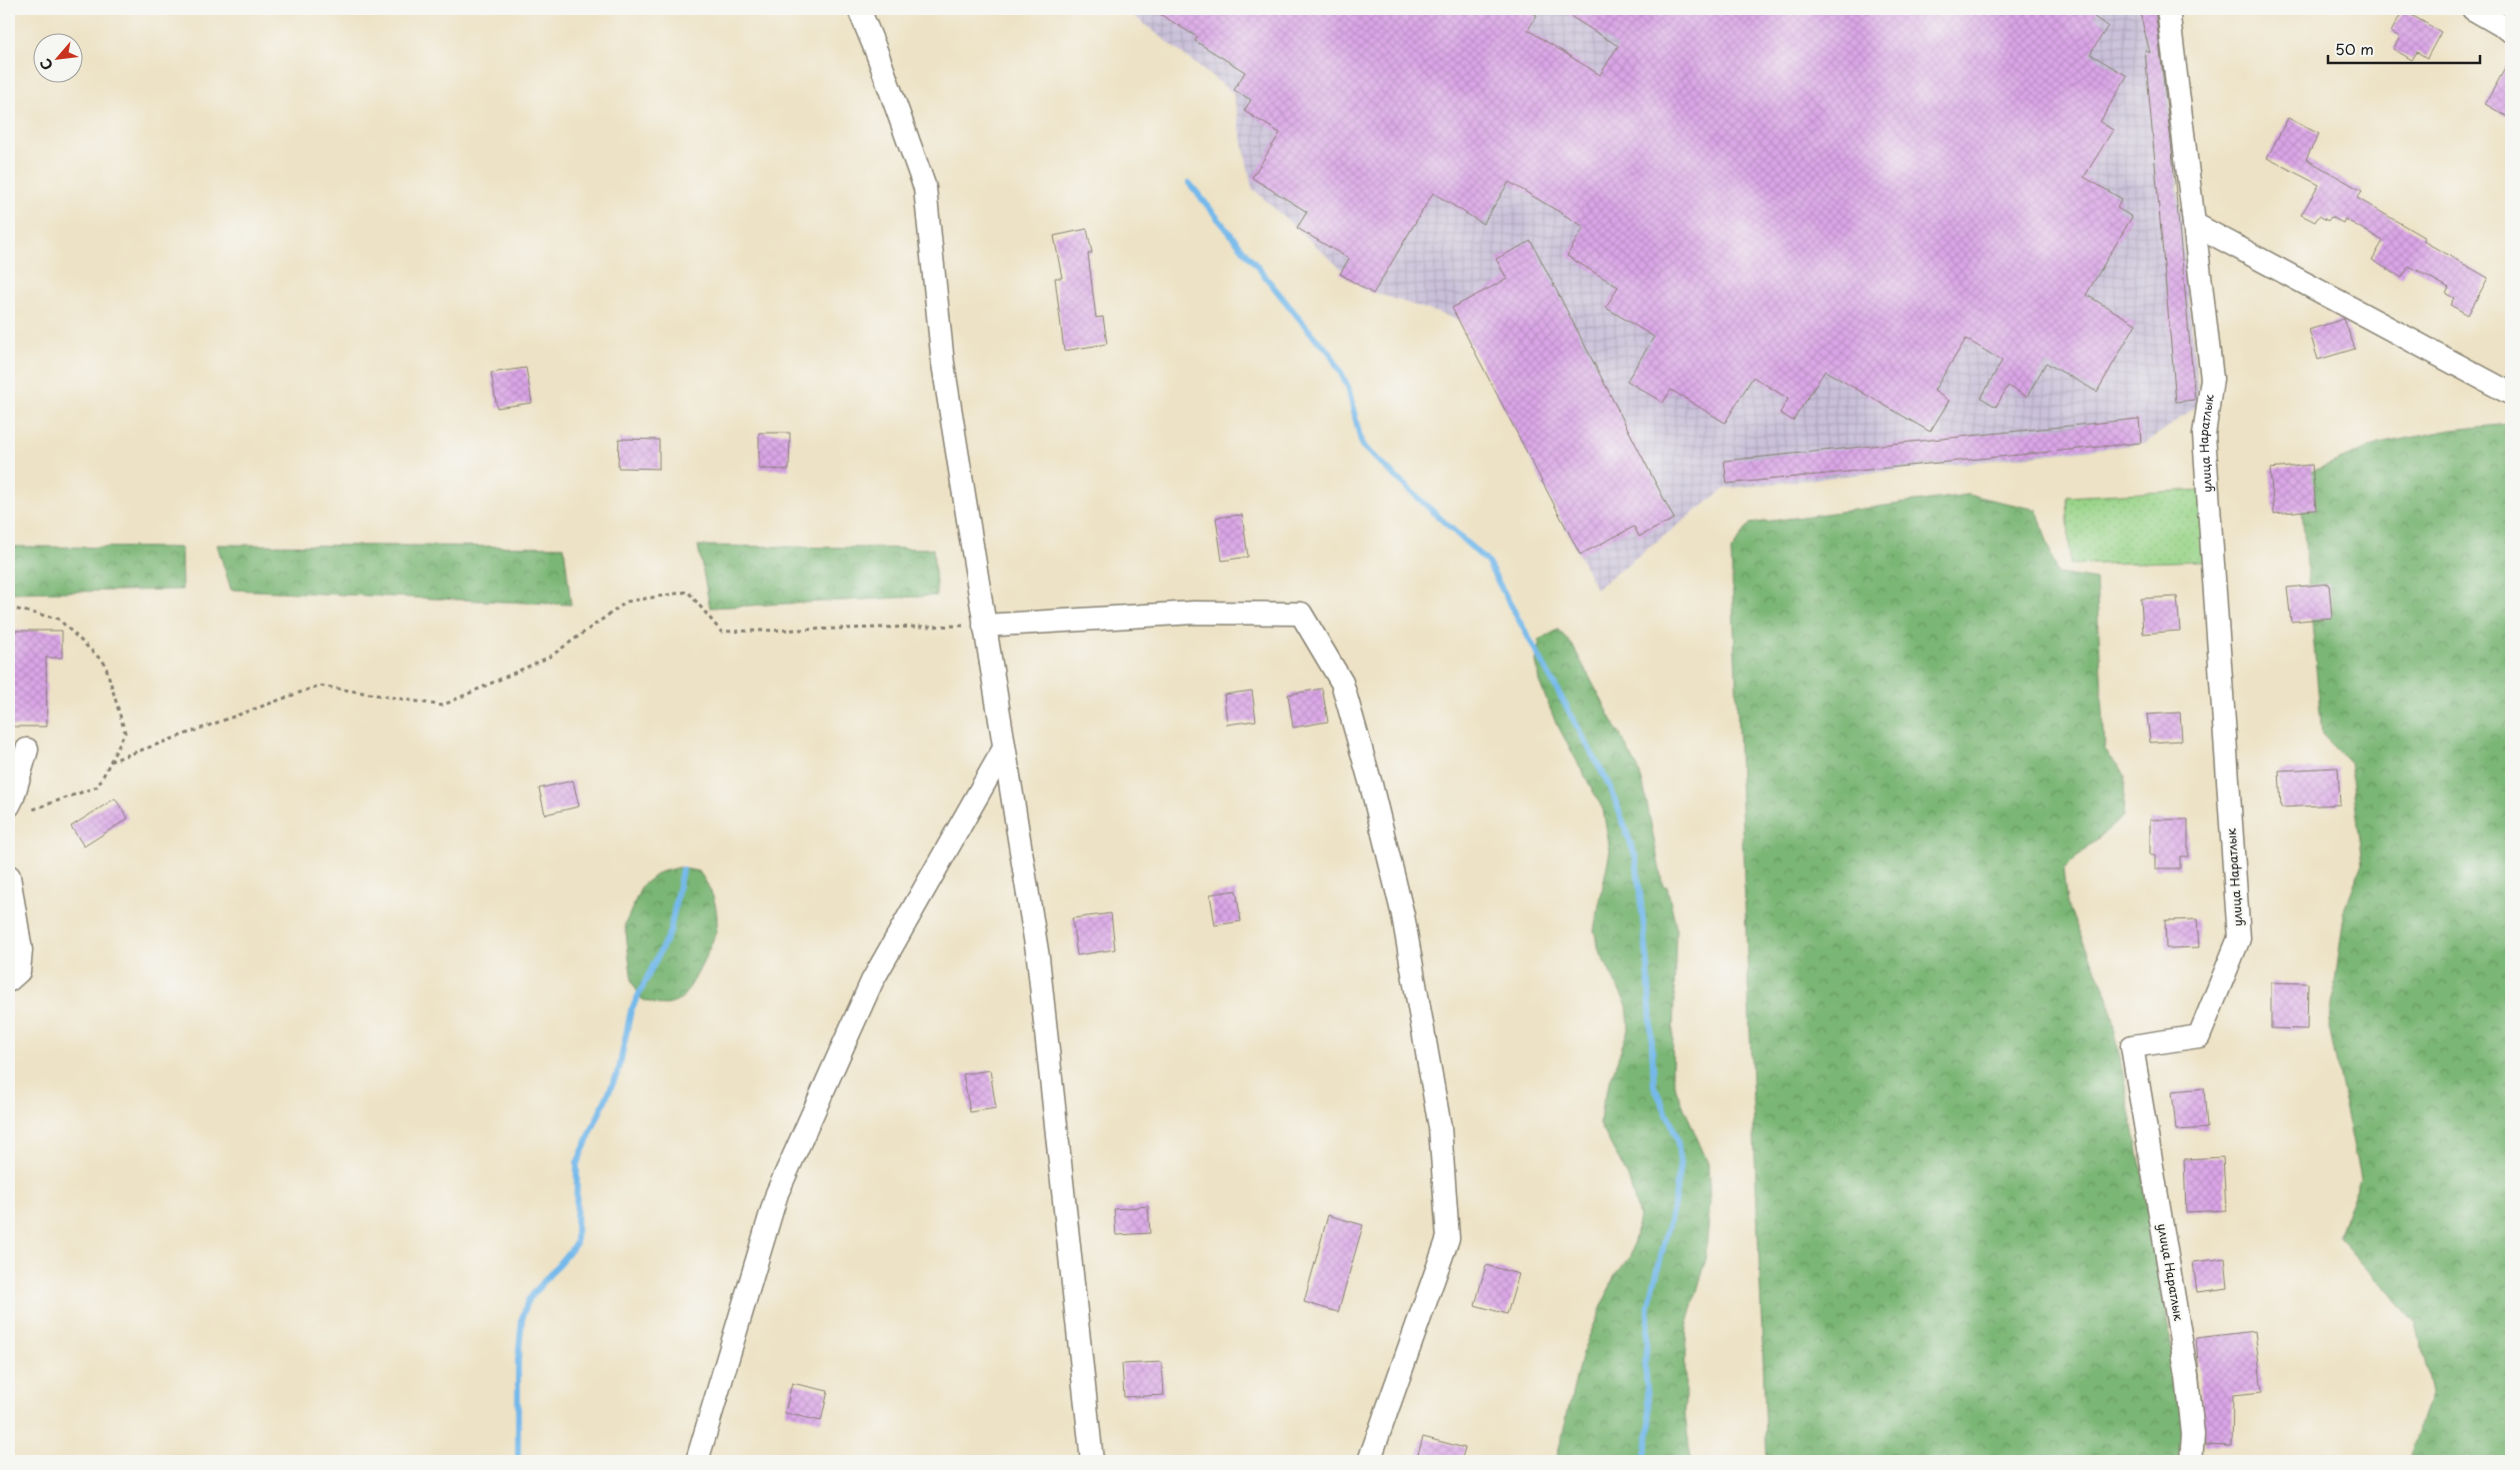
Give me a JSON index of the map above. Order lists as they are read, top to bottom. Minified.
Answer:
{"streets":{"street":["улица Наратлык"]},"scale_bar":"50 m","north":"bottom left"}
